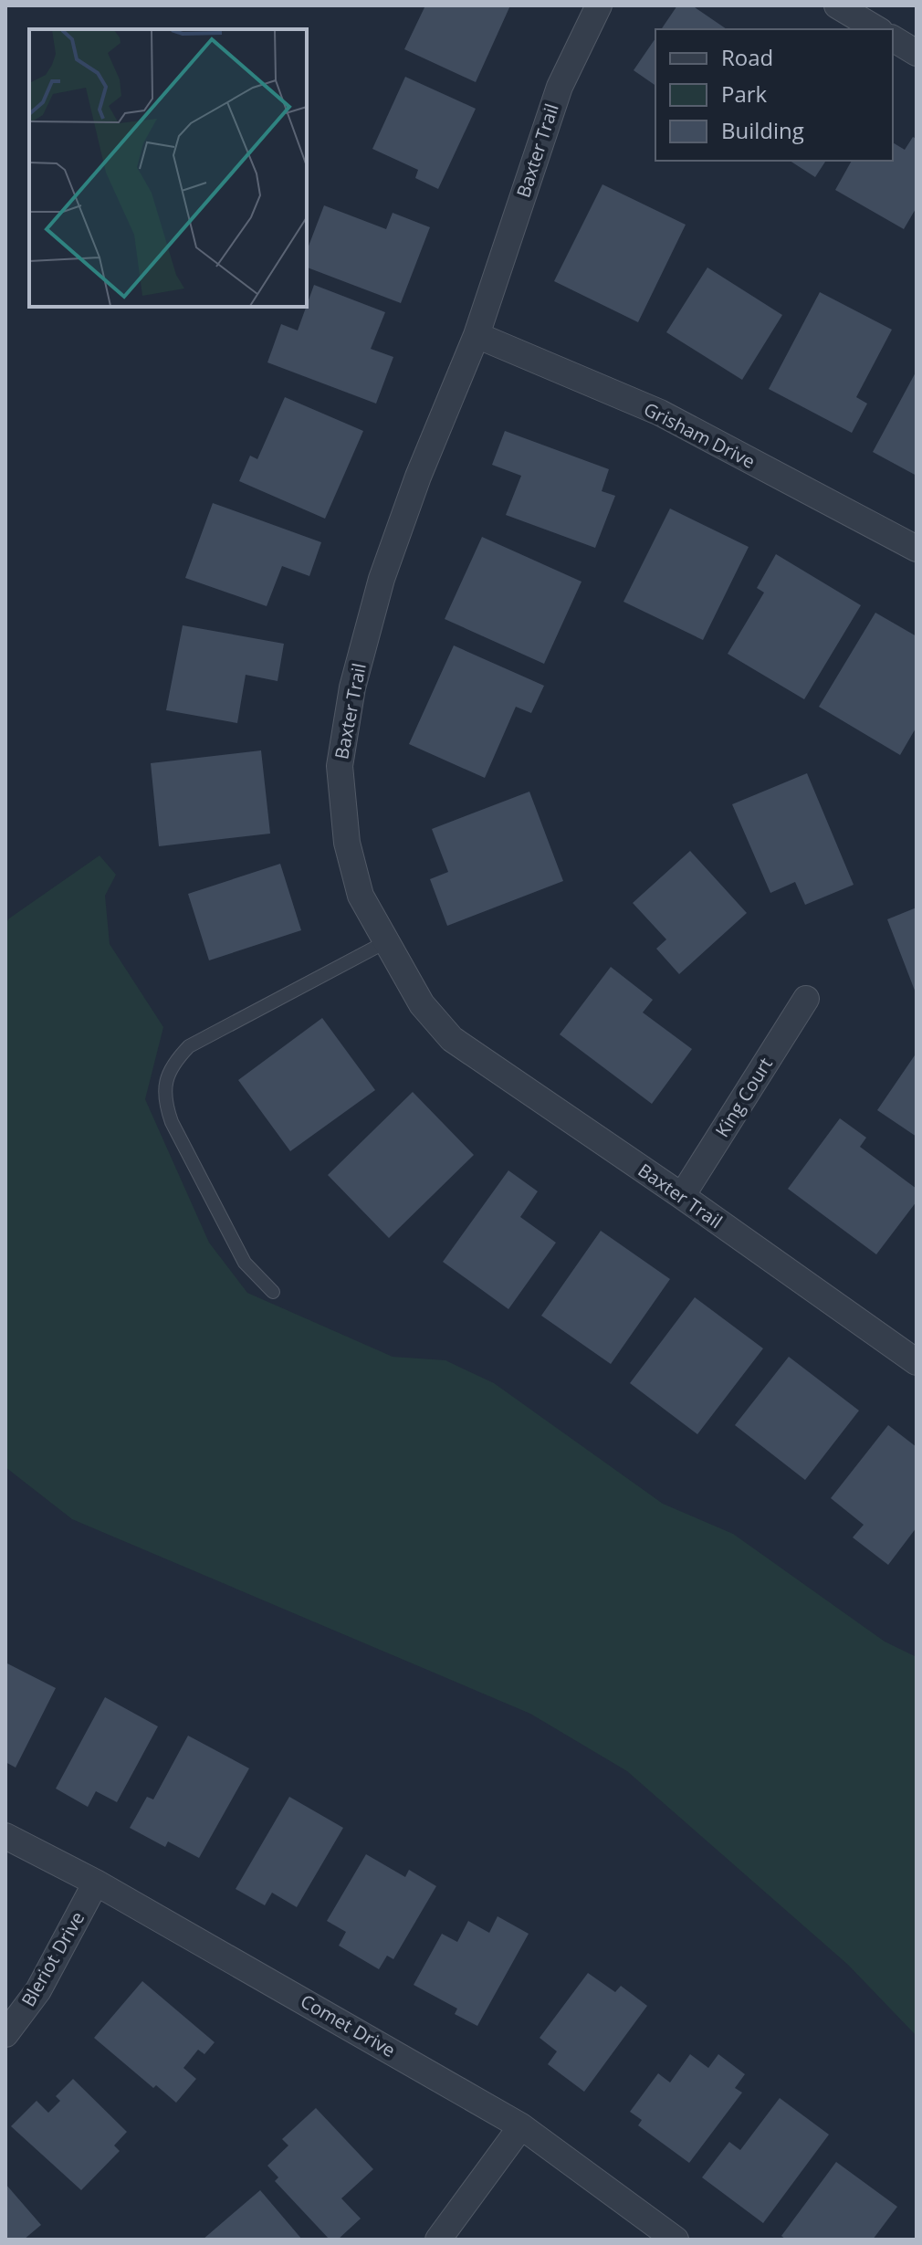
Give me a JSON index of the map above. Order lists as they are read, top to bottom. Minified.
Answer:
{"streets":{"street":["Baxter Trail","Grisham Drive","King Court","Bleriot Drive","Comet Drive"]},"crossings":[["Baxter Trail","Grisham Drive"],["Baxter Trail","King Court"],["Bleriot Drive","Comet Drive"]],"legend":["Road","Park","Building"]}
